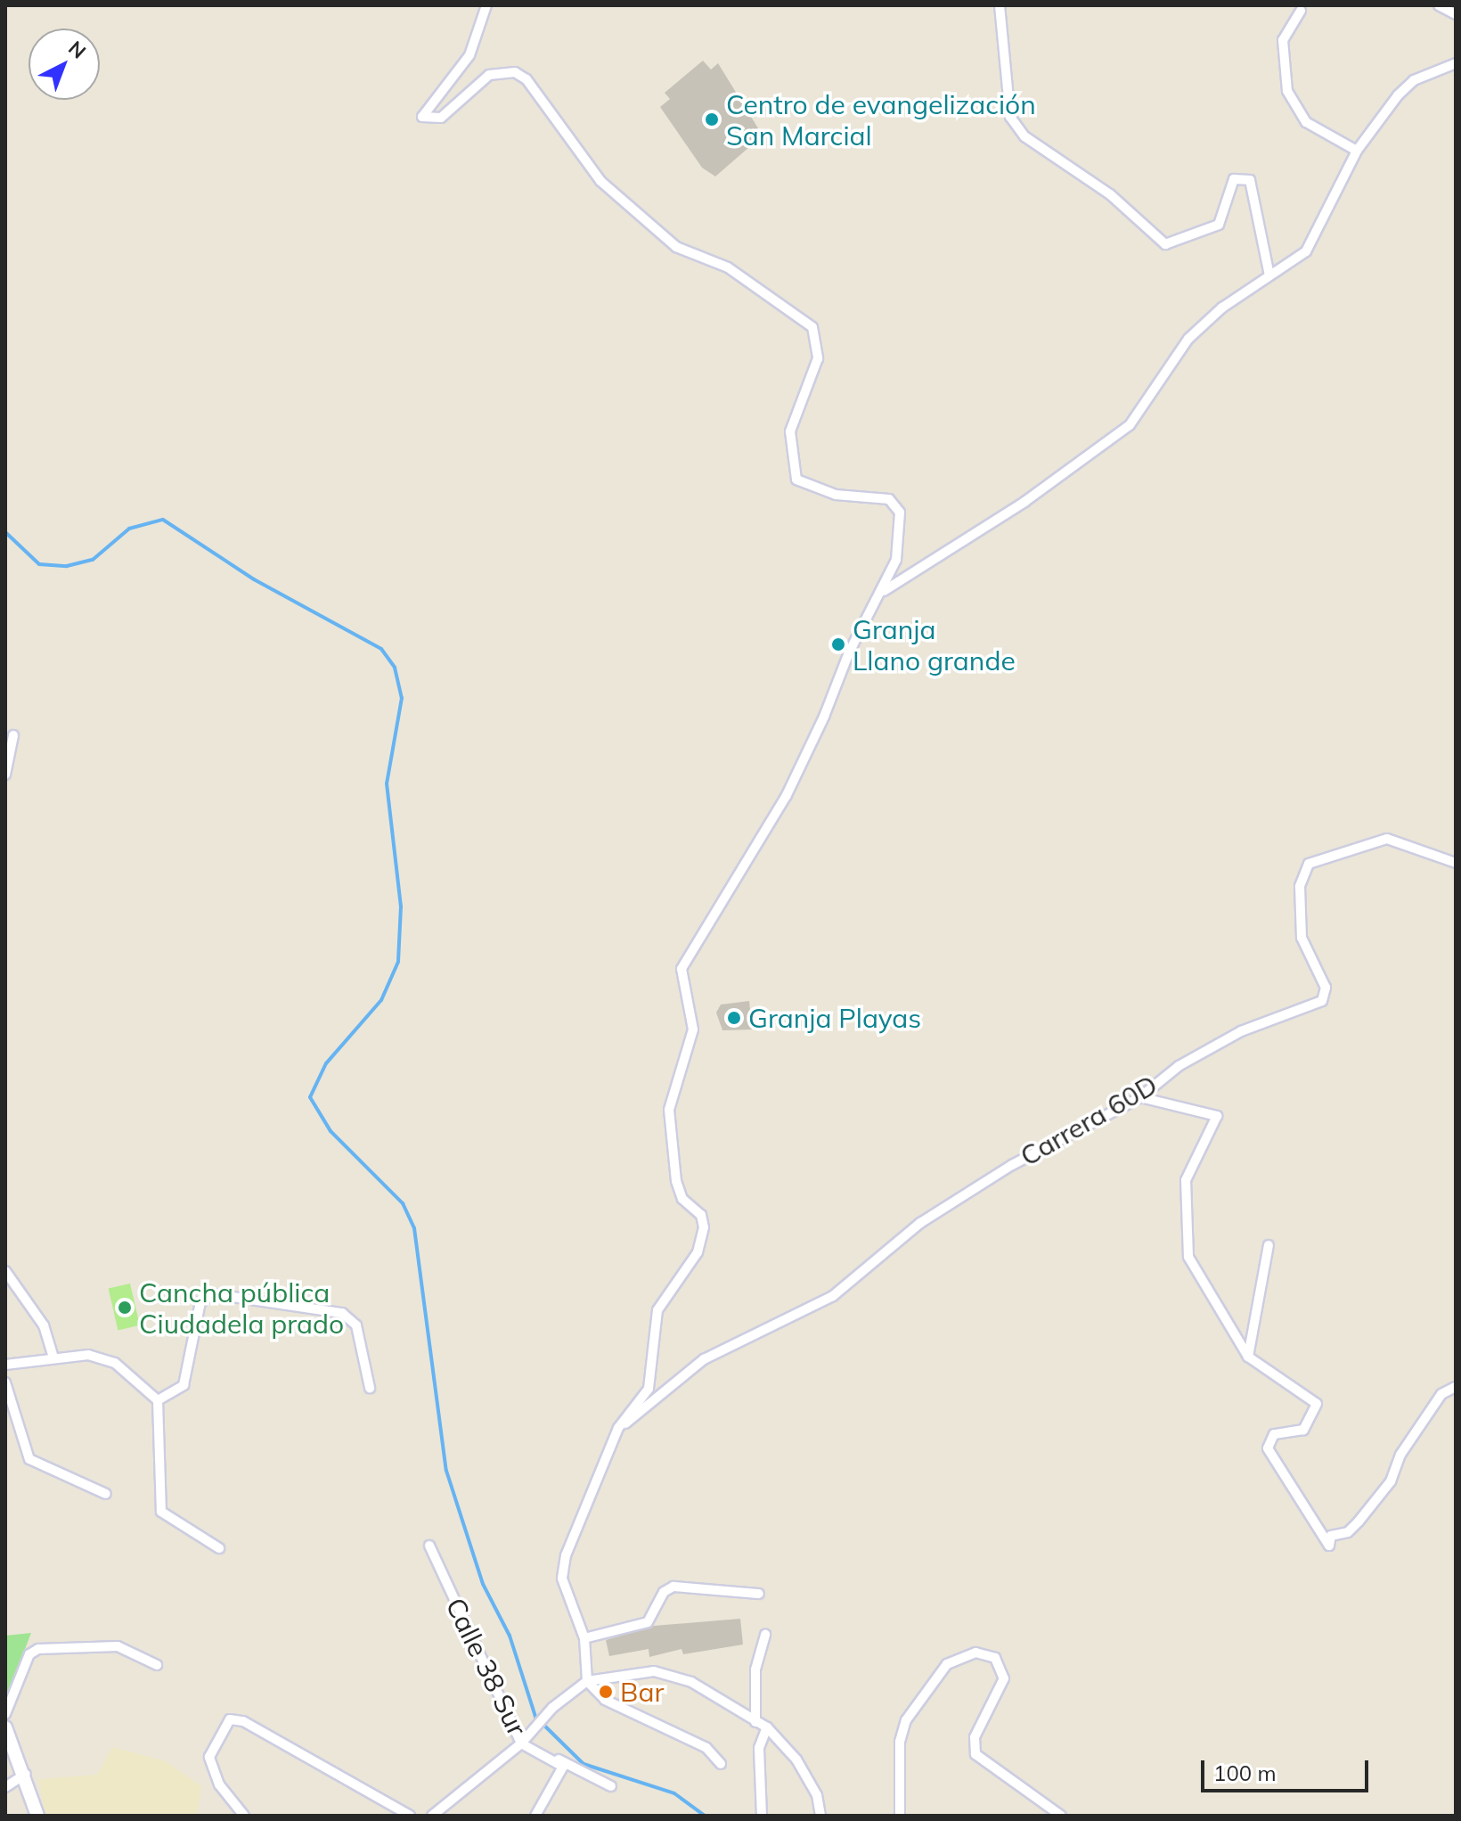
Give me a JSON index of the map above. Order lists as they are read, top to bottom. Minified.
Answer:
{"streets":{"street":["Carrera 60D","Calle 38 Sur"]},"places":["Centro de evangelización San Marcial","Granja Llano grande","Granja Playas","Cancha pública Ciudadela prado","Bar"],"scale_bar":"100 m","north":"top right"}
